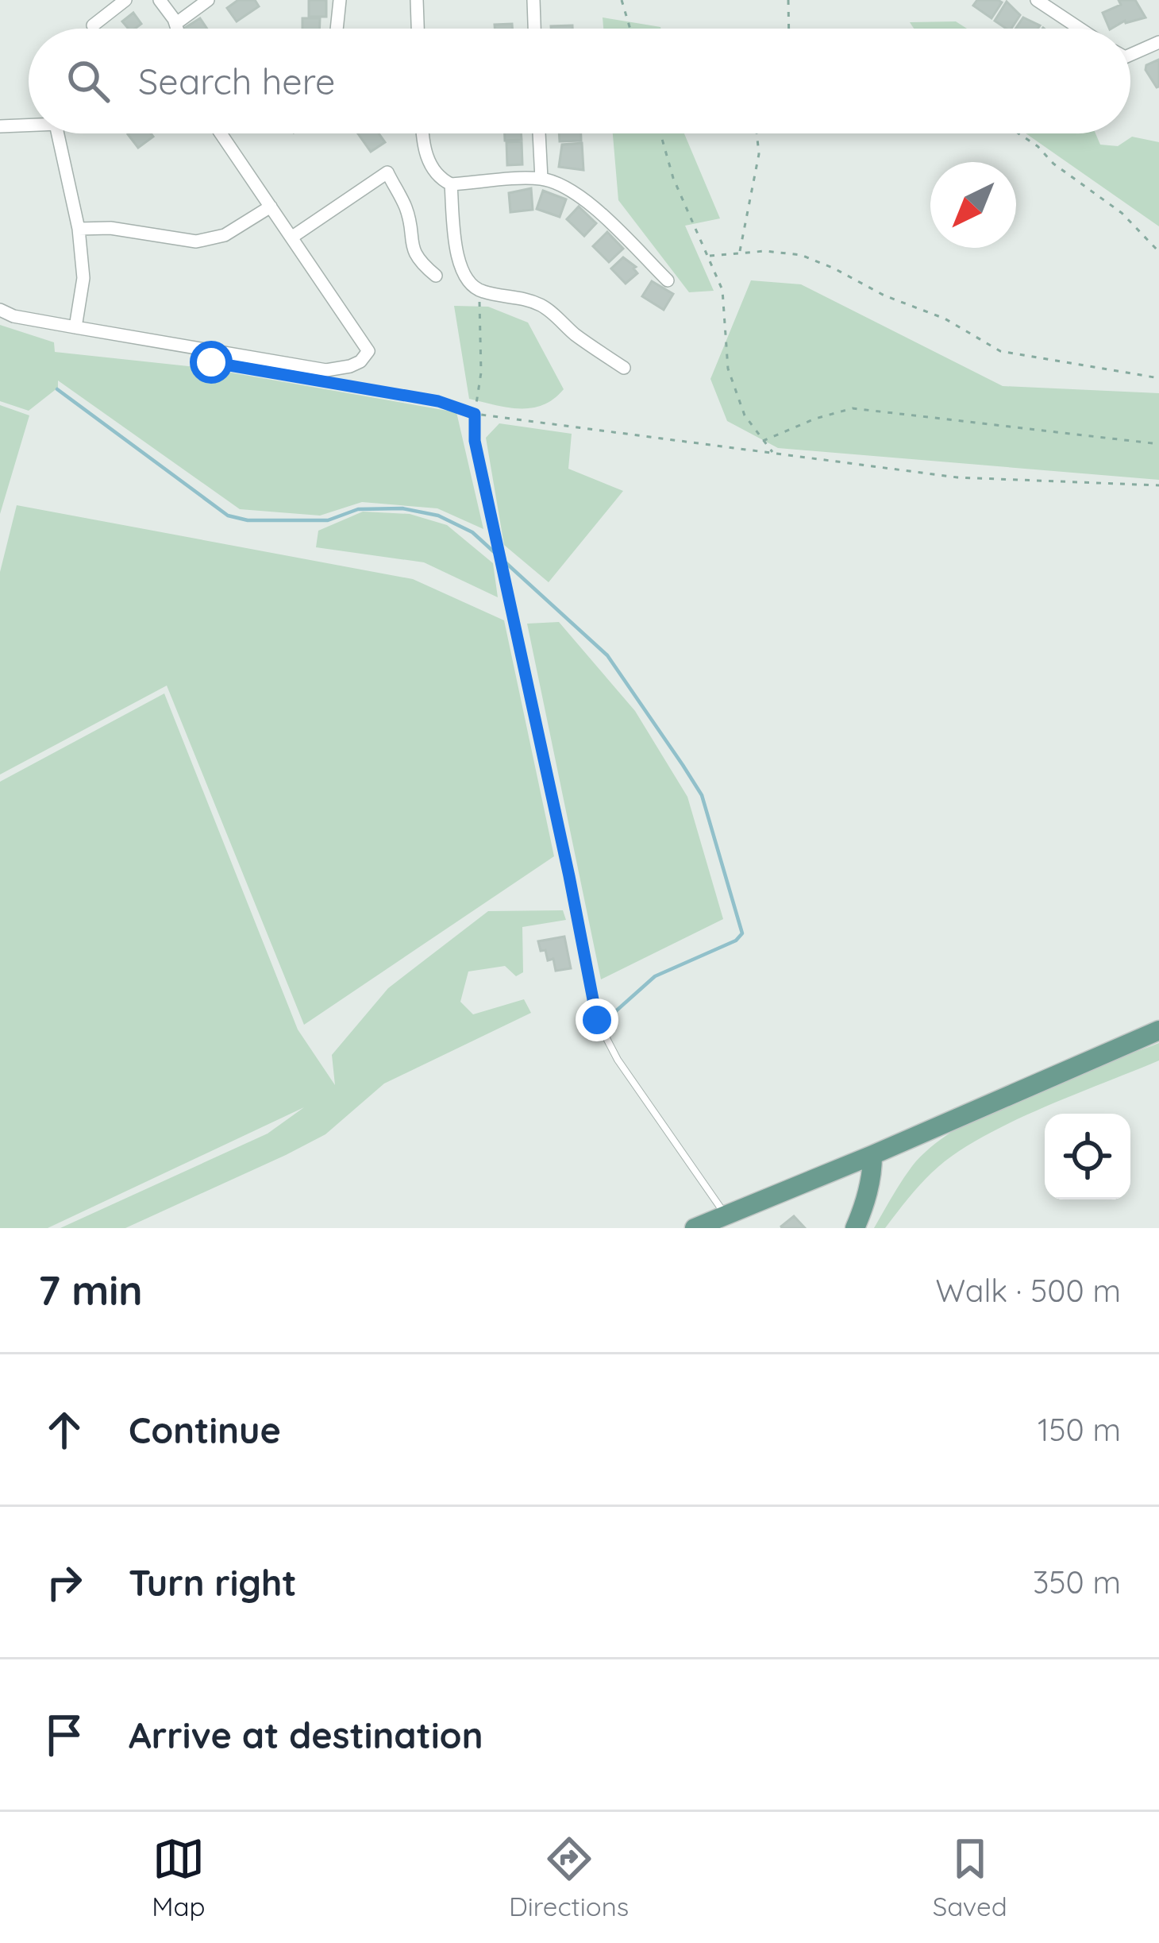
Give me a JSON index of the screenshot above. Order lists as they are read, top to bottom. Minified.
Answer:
{"north":"bottom left","page":{"search":"Search here","heading":["7 min","Walk · 500 m"],"list":[["Continue","150 m"],["Turn right","350 m"],"Arrive at destination"],"nav":["Map","Directions","Saved"]}}
